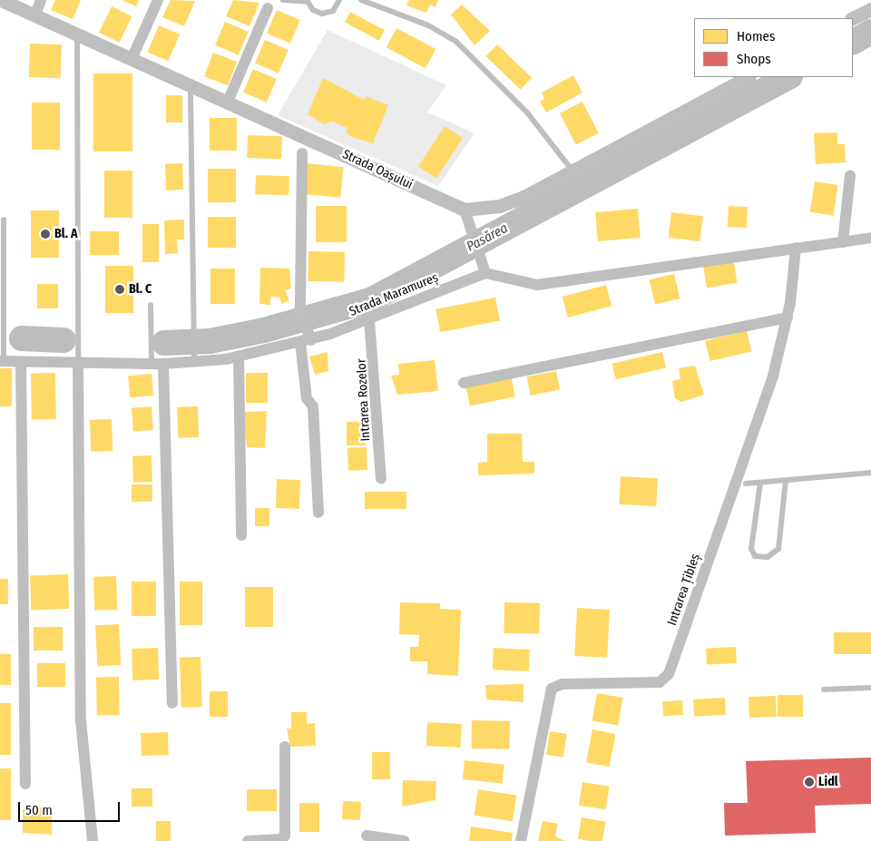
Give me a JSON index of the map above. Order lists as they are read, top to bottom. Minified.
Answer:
{"streets":{"street":["Strada Oașului","Strada Maramureș","Intrarea Rozelor","Intrarea Țibleș"]},"crossings":[["Strada Maramureș","Intrarea Rozelor"]],"water":["Pasărea"],"places":["Bl. A","Bl. C","Lidl"],"legend":["Homes","Shops"],"scale_bar":"50 m"}
